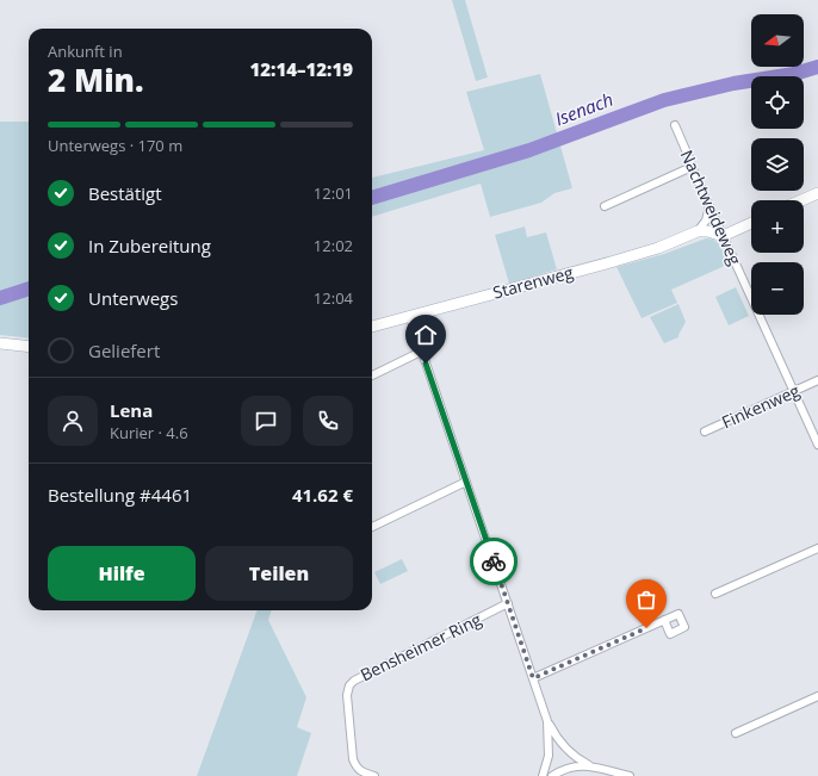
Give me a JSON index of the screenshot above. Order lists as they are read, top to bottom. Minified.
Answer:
{"streets":{"street":["Nachtweideweg","Starenweg","Finkenweg","Bensheimer Ring"]},"crossings":[["Nachtweideweg","Finkenweg"]],"water":["Isenach"],"north":"left","page":{"map_buttons":["+","−"],"heading":["2 Min.","Ankunft in","12:14–12:19"],"panel":["Lena","Kurier · 4.6","Bestellung #4461","41.62 €"],"bar":"Unterwegs · 170 m","list":[["Bestätigt","12:01"],["In Zubereitung","12:02"],["Unterwegs","12:04"],"Geliefert"],"buttons":["Hilfe","Teilen"]}}
